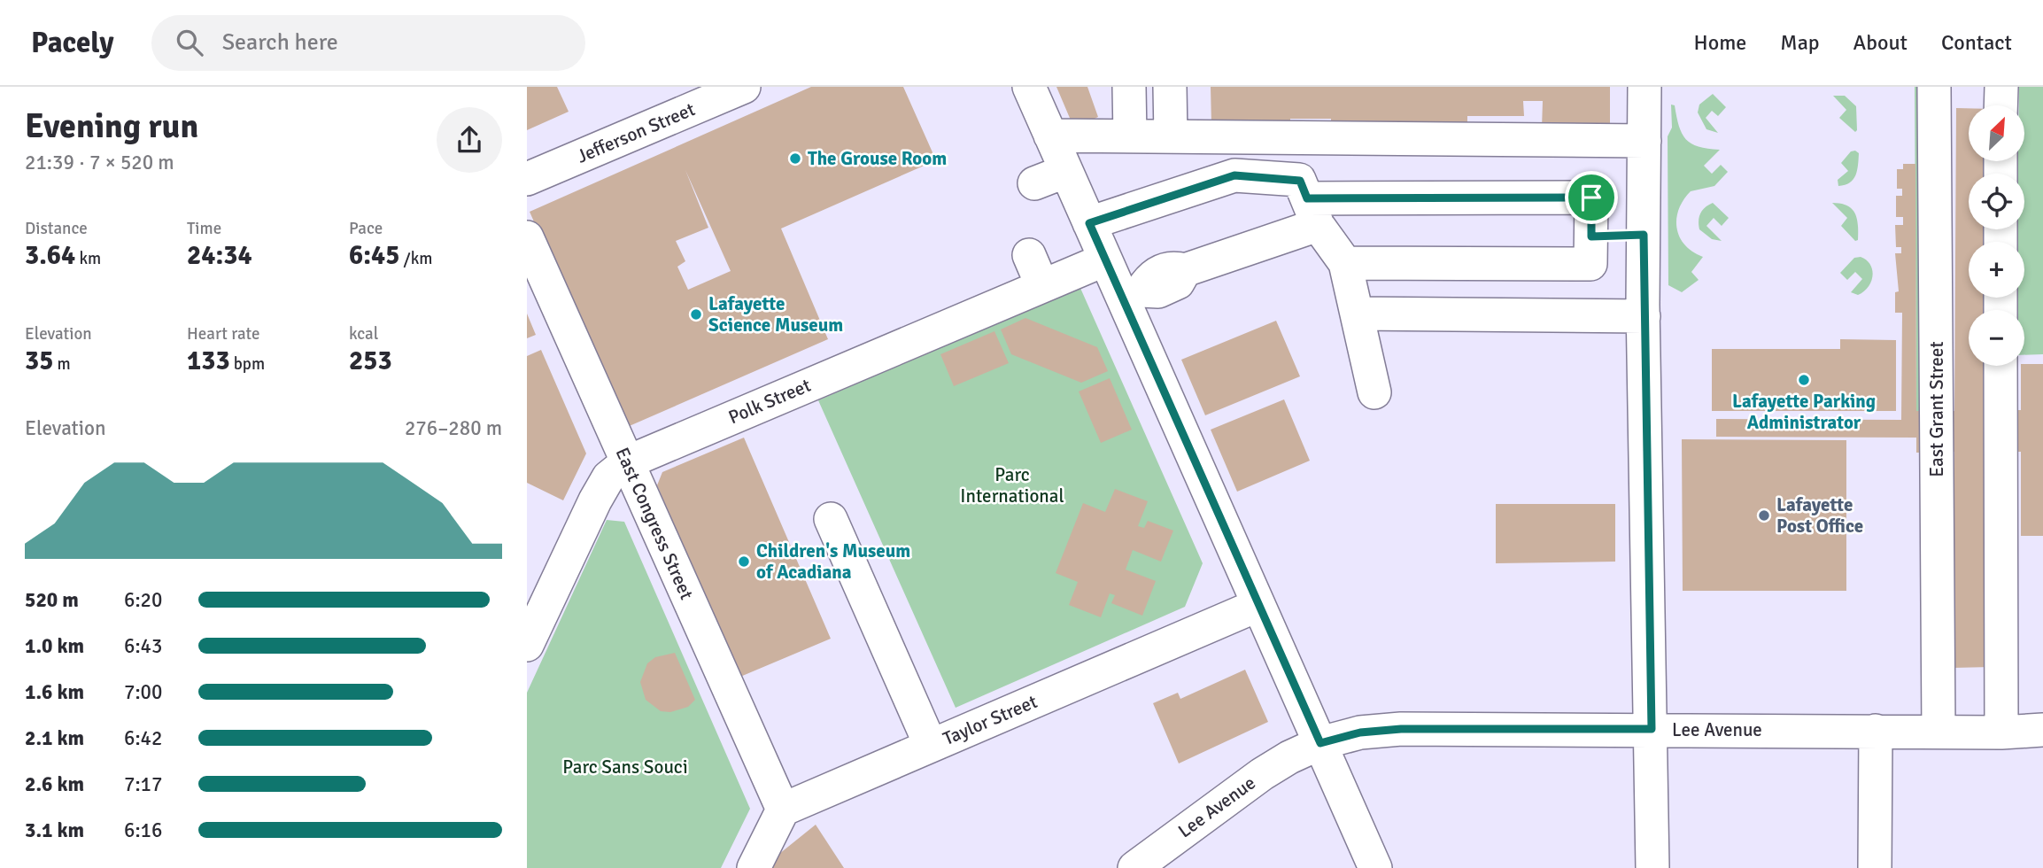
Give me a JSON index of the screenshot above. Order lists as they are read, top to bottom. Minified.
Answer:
{"streets":{"street":["Jefferson Street","Polk Street","East Grant Street","East Congress Street","Taylor Street","Lee Avenue"]},"crossings":[["Polk Street","East Congress Street"],["East Grant Street","Lee Avenue"],["East Congress Street","Taylor Street"]],"parks":["Parc International","Parc Sans Souci"],"places":["The Grouse Room","Lafayette Science Museum","Lafayette Parking Administrator","Lafayette Post Office","Children's Museum of Acadiana"],"north":"top right","page":{"header":"Pacely","search":"Search here","nav":["Home","Map","About","Contact"],"heading":["Evening run","21:39 · 7 × 520 m"],"map_buttons":["+","−"],"stats":[["Distance","3.64 km"],["Time","24:34"],["Pace","6:45 /km"],["Elevation","35 m"],["Heart rate","133 bpm"],["kcal","253"]],"chart":["Elevation","276–280 m"],"list":[{"name":"520 m","note":"6:20"},{"name":"1.0 km","note":"6:43"},{"name":"1.6 km","note":"7:00"},{"name":"2.1 km","note":"6:42"},{"name":"2.6 km","note":"7:17"},{"name":"3.1 km","note":"6:16"}]}}
